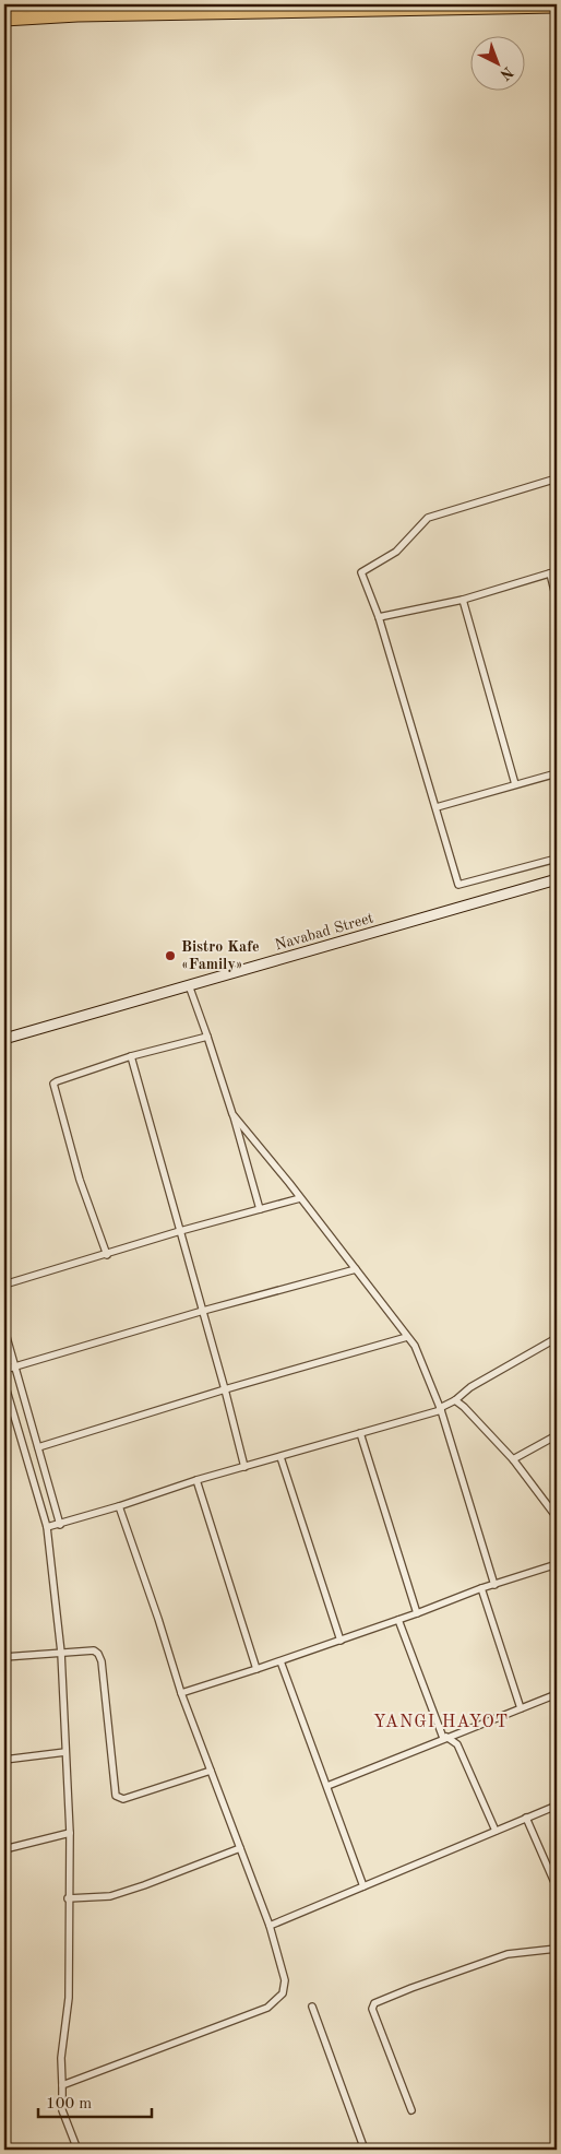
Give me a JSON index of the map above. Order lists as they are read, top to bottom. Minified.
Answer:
{"streets":{"street":["Navabad Street"]},"districts":["YANGI HAYOT"],"places":["Bistro Kafe «Family»"],"scale_bar":"100 m","north":"bottom right"}
